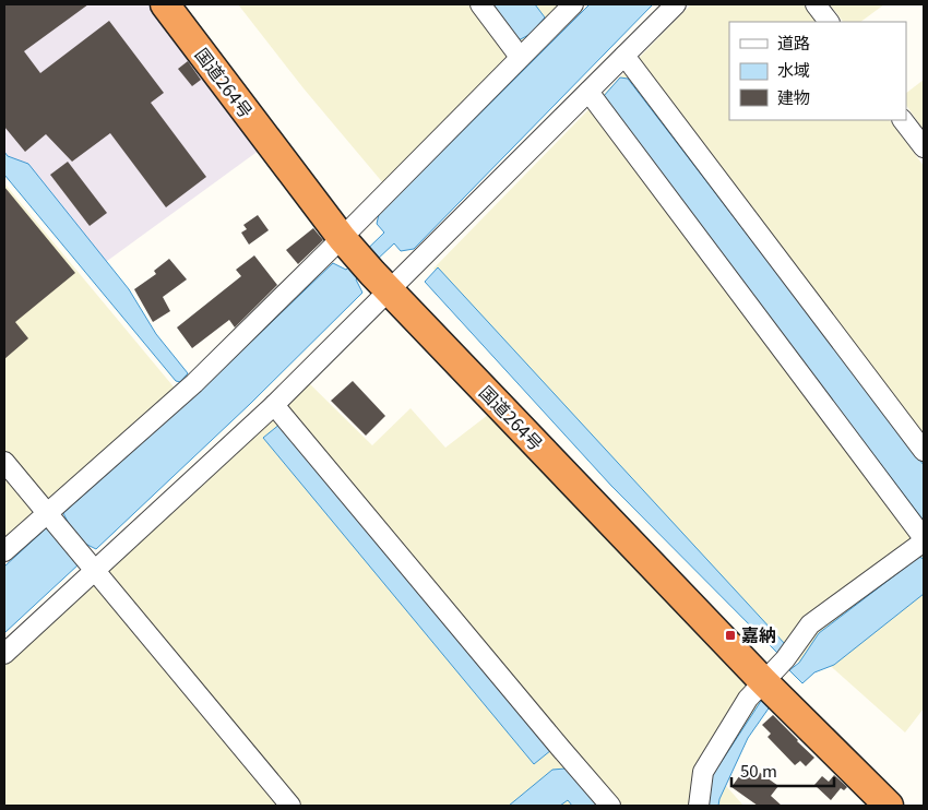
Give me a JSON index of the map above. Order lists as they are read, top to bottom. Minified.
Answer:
{"streets":{"highway":["国道264号"]},"places":{"transit":["嘉納"]},"legend":["道路","水域","建物"],"scale_bar":"50 m"}
